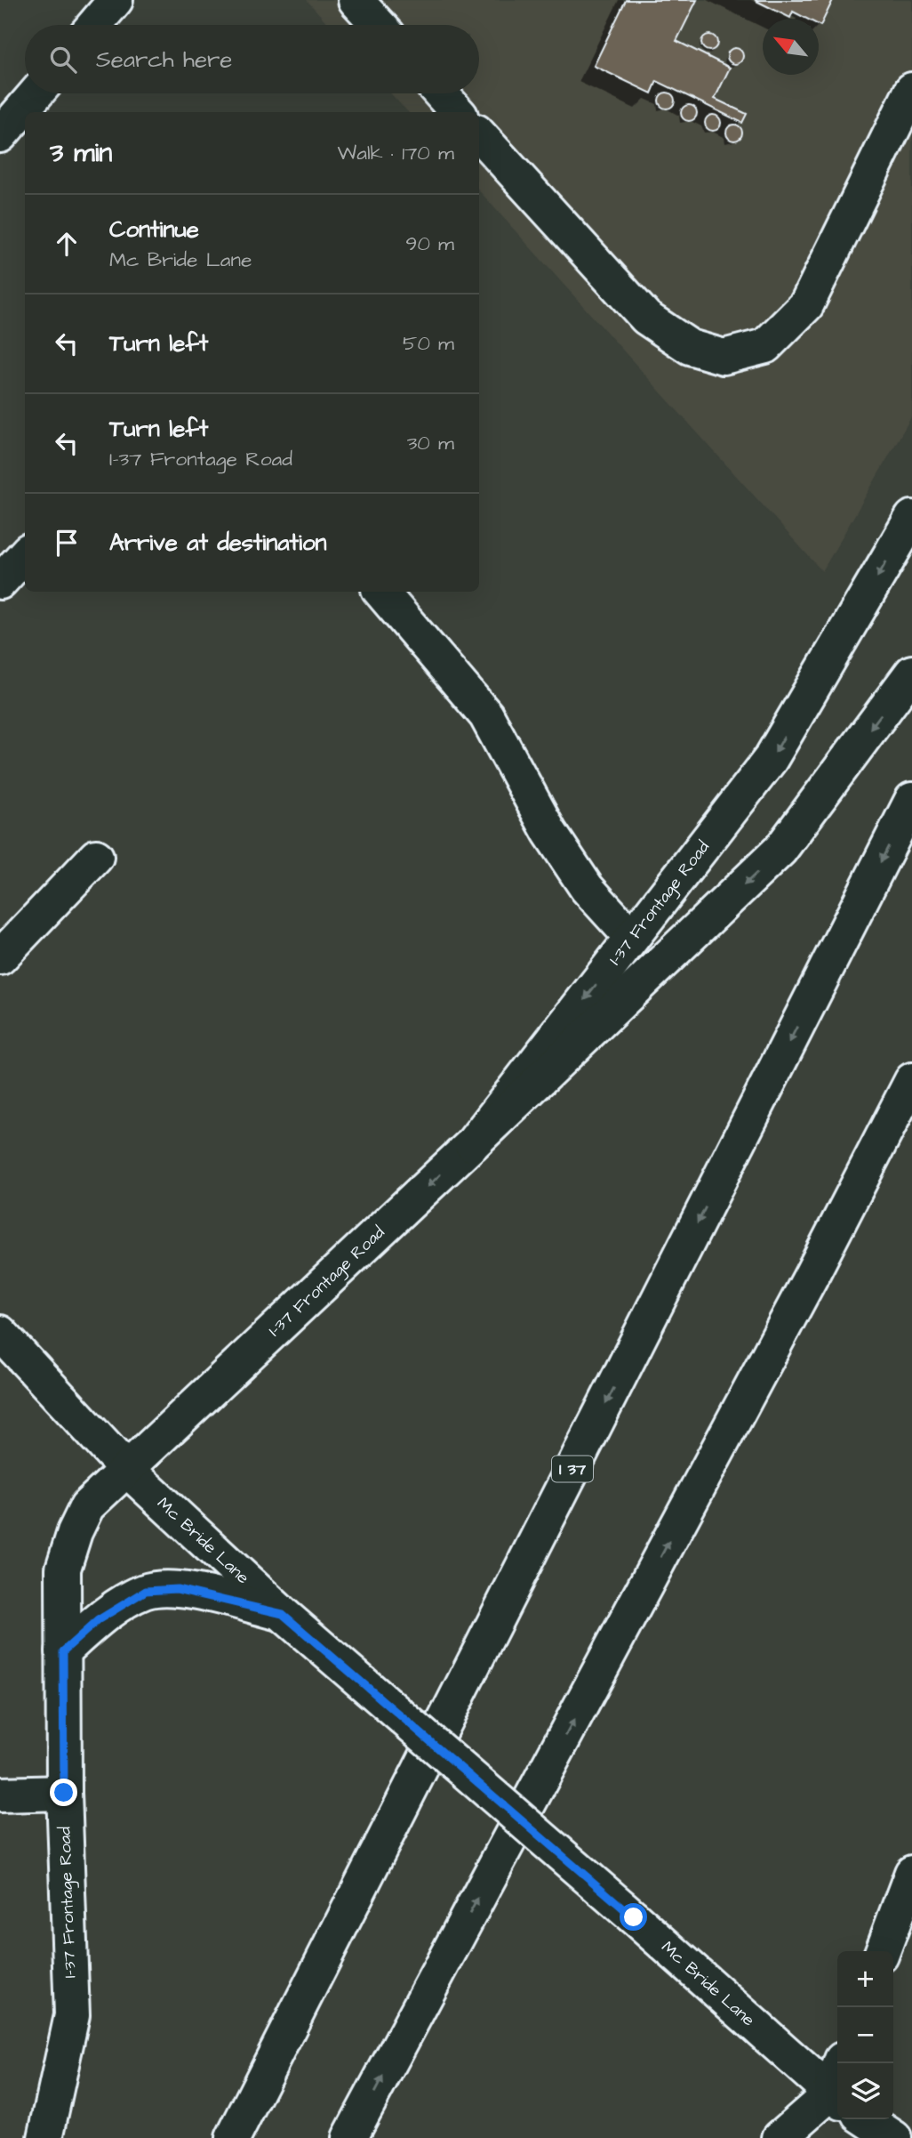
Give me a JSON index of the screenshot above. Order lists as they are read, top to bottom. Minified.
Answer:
{"streets":{"main road":["I-37 Frontage Road","I 37","Mc Bride Lane"]},"crossings":[["I-37 Frontage Road","Mc Bride Lane"]],"north":"top left","page":{"search":"Search here","heading":["3 min","Walk · 170 m"],"list":[["Continue","Mc Bride Lane","90 m"],["Turn left","50 m"],["Turn left","I-37 Frontage Road","30 m"],"Arrive at destination"],"map_buttons":["+","−"]}}
